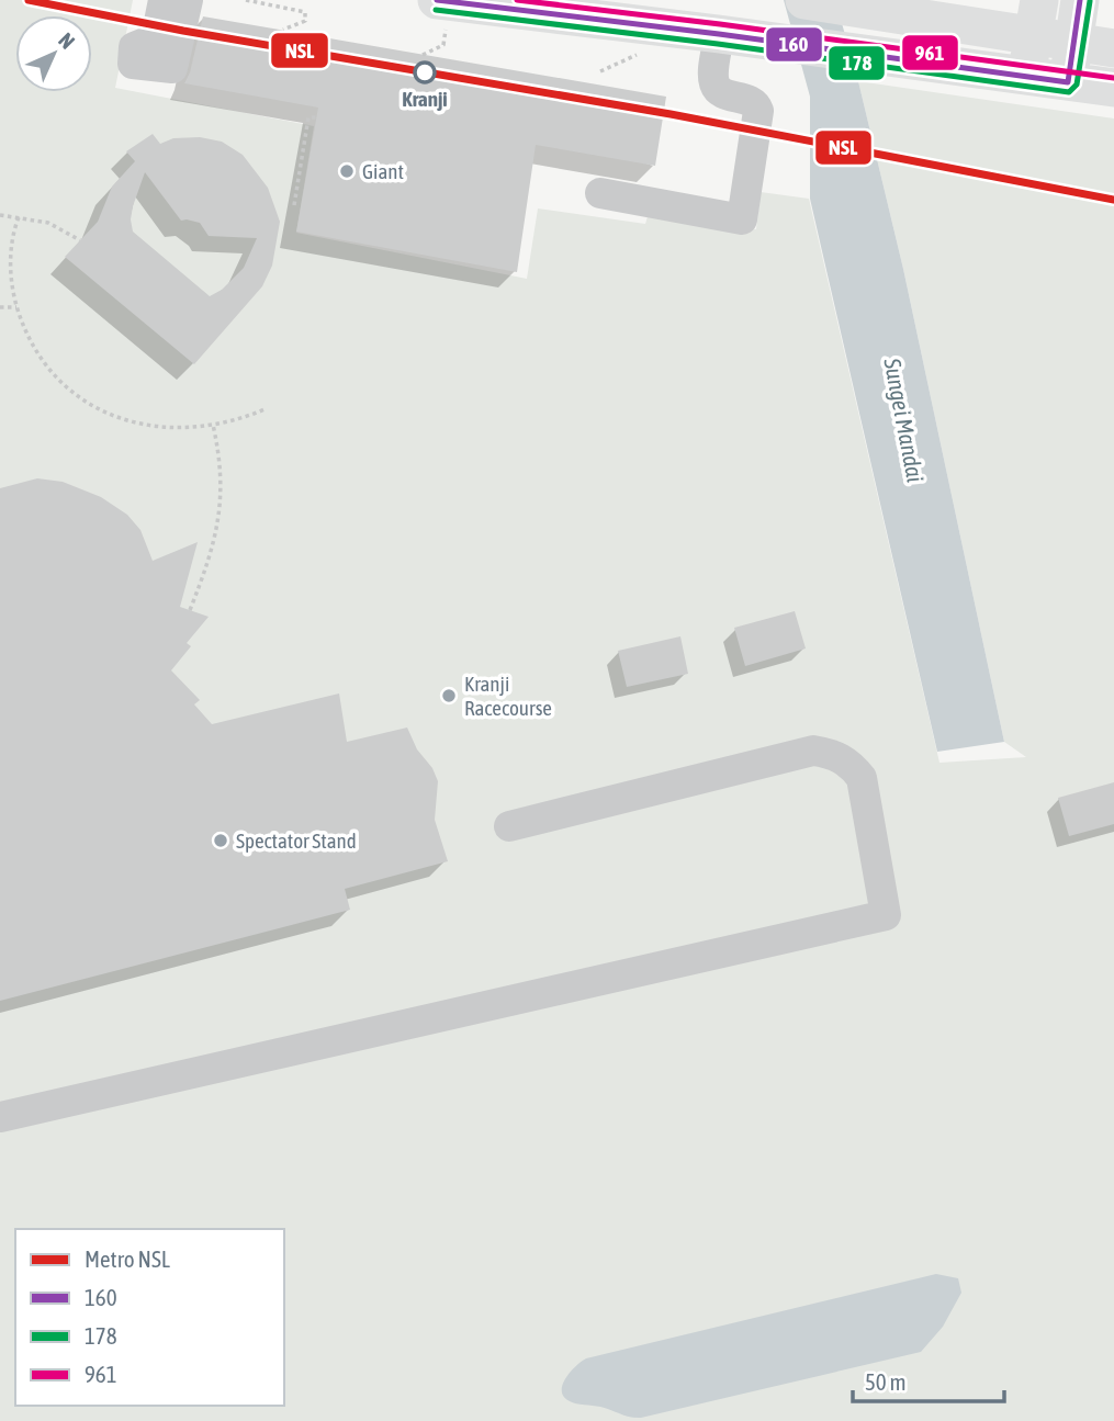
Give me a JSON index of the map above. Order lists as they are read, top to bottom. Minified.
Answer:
{"water":["Sungei Mandai"],"places":["Kranji","Giant","Kranji Racecourse","Spectator Stand"],"lines":["metro line NSL","transit line 160","transit line 961","transit line 178"],"legend":["Metro NSL","160","178","961"],"scale_bar":"50 m","north":"top right"}
